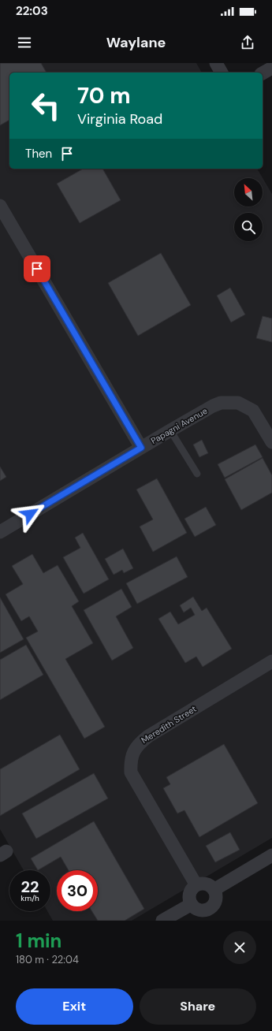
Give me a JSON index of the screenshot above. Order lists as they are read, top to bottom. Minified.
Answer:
{"streets":{"street":["Papagni Avenue","Meredith Street"]},"north":"top left","page":{"status":"22:03","header":"Waylane","turn":["70 m","Virginia Road"],"then":"Then","speed":"22 km/h","limit":"30","heading":["1 min","180 m · 22:04"],"buttons":["Exit","Share"]}}
